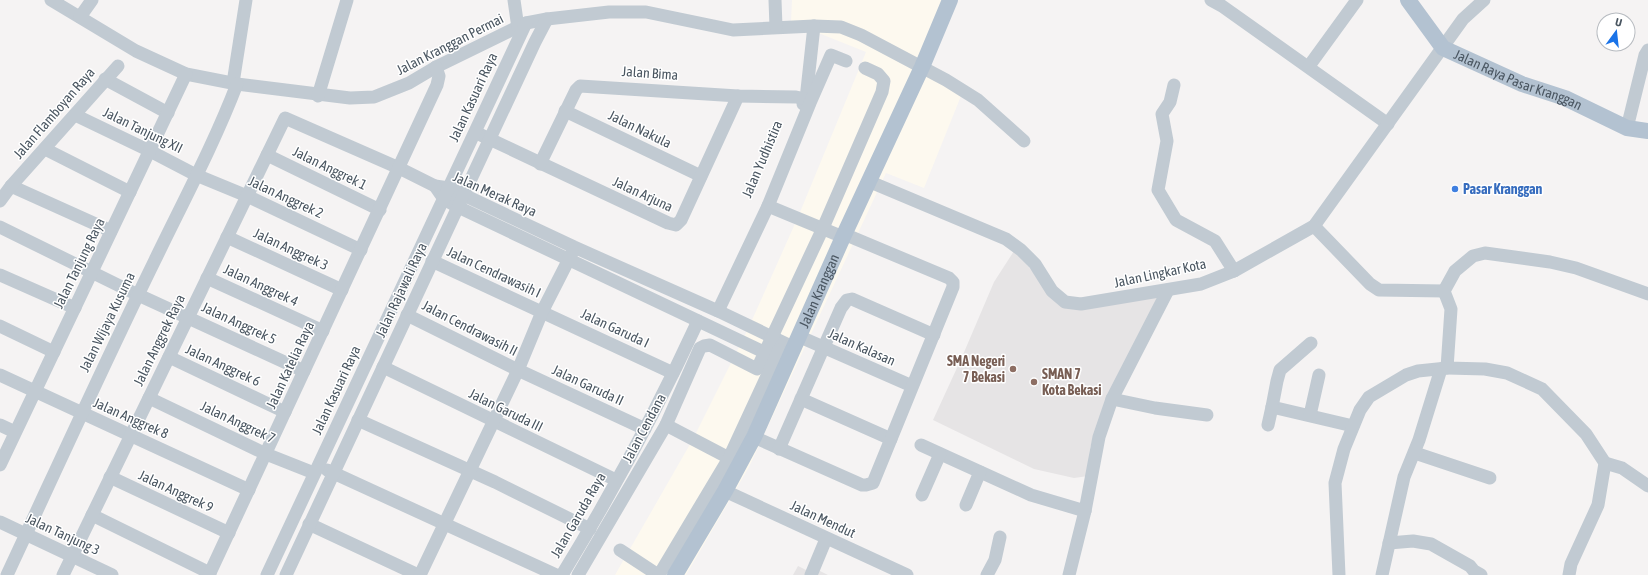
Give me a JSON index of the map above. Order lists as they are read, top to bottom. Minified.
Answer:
{"streets":{"main road":["Jalan Raya Pasar Kranggan","Jalan Kranggan"],"street":["Jalan Kranggan Permai","Jalan Bima","Jalan Kasuari Raya","Jalan Flamboyan Raya","Jalan Nakula","Jalan Tanjung XII","Jalan Yudhistira","Jalan Anggrek 1","Jalan Merak Raya","Jalan Arjuna","Jalan Anggrek 2","Jalan Anggrek 3","Jalan Tanjung Raya","Jalan Cendrawasih I","Jalan Lingkar Kota","Jalan Anggrek 4","Jalan Rajawali Raya","Jalan Wijaya Kusuma","Jalan Anggrek 5","Jalan Cendrawasih II","Jalan Garuda I","Jalan Anggrek Raya","Jalan Kalasan","Jalan Anggrek 6","Jalan Katelia Raya","Jalan Garuda II","Jalan Garuda III","Jalan Anggrek 8","Jalan Anggrek 7","Jalan Cendana","Jalan Anggrek 9","Jalan Garuda Raya","Jalan Mendut","Jalan Tanjung 3"]},"crossings":[["Jalan Kranggan Permai","Jalan Kasuari Raya"],["Jalan Kranggan Permai","Jalan Yudhistira"],["Jalan Kranggan Permai","Jalan Tanjung Raya"],["Jalan Kranggan Permai","Jalan Rajawali Raya"],["Jalan Kranggan Permai","Jalan Kranggan"],["Jalan Kranggan Permai","Jalan Wijaya Kusuma"],["Jalan Kranggan Permai","Jalan Katelia Raya"],["Jalan Bima","Jalan Nakula"],["Jalan Bima","Jalan Yudhistira"],["Jalan Bima","Jalan Arjuna"],["Jalan Raya Pasar Kranggan","Jalan Lingkar Kota"],["Jalan Kasuari Raya","Jalan Merak Raya"],["Jalan Kasuari Raya","Jalan Arjuna"],["Jalan Kasuari Raya","Jalan Anggrek 7"],["Jalan Flamboyan Raya","Jalan Tanjung XII"],["Jalan Nakula","Jalan Arjuna"],["Jalan Tanjung XII","Jalan Anggrek 2"],["Jalan Tanjung XII","Jalan Tanjung Raya"],["Jalan Tanjung XII","Jalan Wijaya Kusuma"],["Jalan Yudhistira","Jalan Merak Raya"],["Jalan Anggrek 1","Jalan Anggrek Raya"],["Jalan Anggrek 1","Jalan Katelia Raya"],["Jalan Merak Raya","Jalan Rajawali Raya"],["Jalan Merak Raya","Jalan Kranggan"],["Jalan Merak Raya","Jalan Anggrek Raya"],["Jalan Merak Raya","Jalan Kalasan"],["Jalan Merak Raya","Jalan Katelia Raya"],["Jalan Merak Raya","Jalan Cendana"],["Jalan Merak Raya","Jalan Garuda Raya"],["Jalan Arjuna","Jalan Rajawali Raya"],["Jalan Anggrek 2","Jalan Wijaya Kusuma"],["Jalan Anggrek 2","Jalan Anggrek Raya"],["Jalan Anggrek 2","Jalan Katelia Raya"],["Jalan Anggrek 3","Jalan Anggrek Raya"],["Jalan Anggrek 3","Jalan Katelia Raya"],["Jalan Tanjung Raya","Jalan Anggrek 5"],["Jalan Tanjung Raya","Jalan Anggrek 8"],["Jalan Cendrawasih I","Jalan Rajawali Raya"],["Jalan Cendrawasih I","Jalan Garuda I"],["Jalan Lingkar Kota","Jalan Kranggan"],["Jalan Anggrek 4","Jalan Anggrek Raya"],["Jalan Anggrek 4","Jalan Katelia Raya"],["Jalan Rajawali Raya","Jalan Cendrawasih II"],["Jalan Rajawali Raya","Jalan Garuda III"],["Jalan Rajawali Raya","Jalan Anggrek 7"],["Jalan Kranggan","Jalan Kalasan"],["Jalan Kranggan","Jalan Cendana"],["Jalan Kranggan","Jalan Mendut"],["Jalan Wijaya Kusuma","Jalan Anggrek 5"],["Jalan Wijaya Kusuma","Jalan Anggrek 8"],["Jalan Wijaya Kusuma","Jalan Tanjung 3"],["Jalan Anggrek 5","Jalan Anggrek Raya"],["Jalan Anggrek 5","Jalan Katelia Raya"],["Jalan Cendrawasih II","Jalan Garuda II"],["Jalan Garuda I","Jalan Garuda Raya"],["Jalan Anggrek Raya","Jalan Anggrek 6"],["Jalan Anggrek Raya","Jalan Katelia Raya"],["Jalan Anggrek Raya","Jalan Anggrek 8"],["Jalan Anggrek Raya","Jalan Anggrek 7"],["Jalan Anggrek Raya","Jalan Anggrek 9"],["Jalan Anggrek Raya","Jalan Tanjung 3"],["Jalan Anggrek 6","Jalan Katelia Raya"],["Jalan Katelia Raya","Jalan Anggrek 8"],["Jalan Katelia Raya","Jalan Anggrek 7"],["Jalan Katelia Raya","Jalan Anggrek 9"],["Jalan Garuda II","Jalan Garuda Raya"],["Jalan Garuda III","Jalan Garuda Raya"]],"places":["Pasar Kranggan","SMA Negeri 7 Bekasi","SMAN 7 Kota Bekasi"],"north":"top"}
